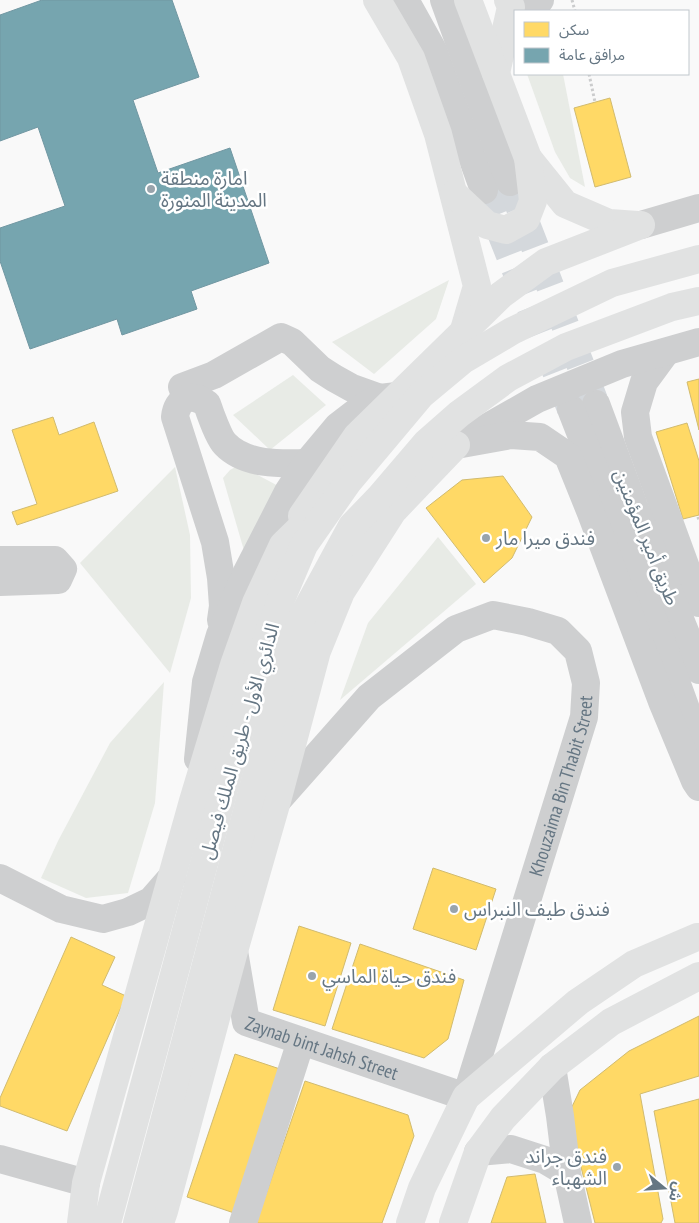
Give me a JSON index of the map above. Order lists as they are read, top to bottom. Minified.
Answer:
{"streets":{"main road":["الدائري الأول - طريق الملك فيصل","Khouzaima Bin Thabit Street"],"street":["طريق أمير المؤمنين","Zaynab bint Jahsh Street"]},"crossings":[["Khouzaima Bin Thabit Street","Zaynab bint Jahsh Street"]],"places":["امارة منطقة المدينة المنورة","فندق ميرا مار","فندق طيف النبراس","فندق حياة الماسي","فندق جراند الشهباء"],"legend":["سكن","مرافق عامة"],"north":"right"}
